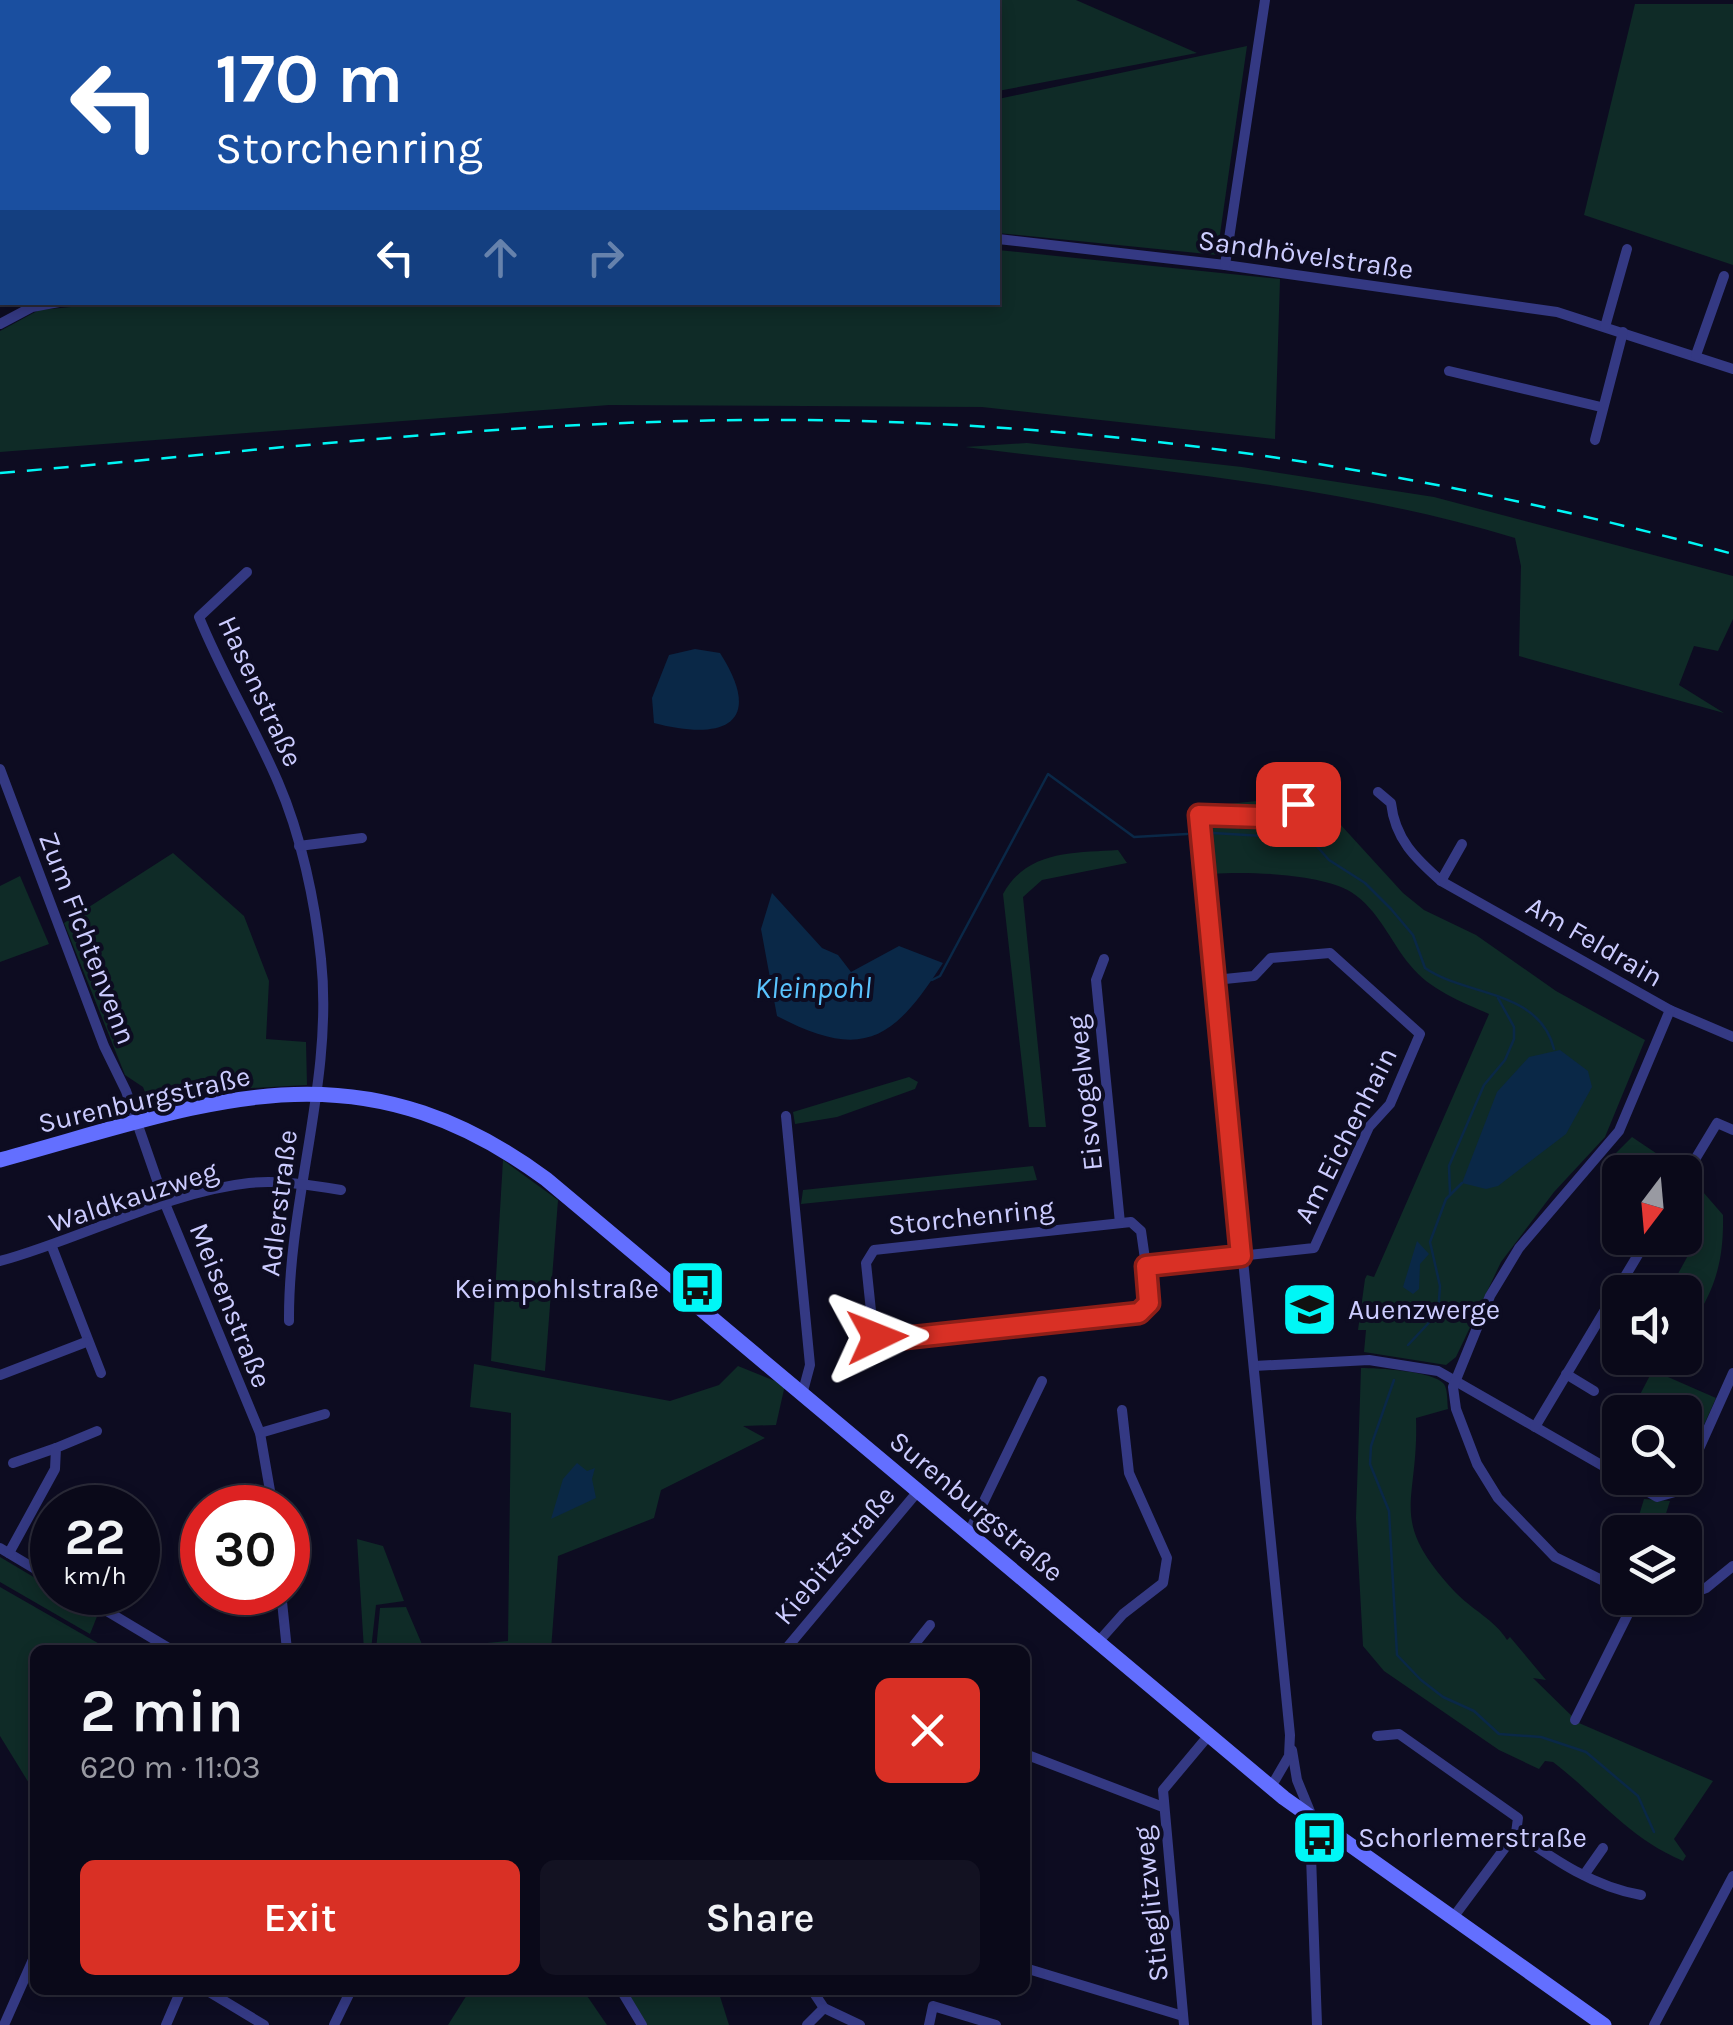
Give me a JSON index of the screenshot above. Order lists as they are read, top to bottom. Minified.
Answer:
{"streets":{"street":["Sandhövelstraße","Hasenstraße","Zum Fichtenvenn","Am Feldrain","Eisvogelweg","Surenburgstraße","Am Eichenhain","Waldkauzweg","Adlerstraße","Storchenring","Meisenstraße","Kiebitzstraße","Stieglitzweg"]},"crossings":[["Hasenstraße","Surenburgstraße"],["Hasenstraße","Adlerstraße"],["Zum Fichtenvenn","Surenburgstraße"],["Zum Fichtenvenn","Meisenstraße"],["Eisvogelweg","Storchenring"],["Surenburgstraße","Adlerstraße"],["Surenburgstraße","Meisenstraße"],["Surenburgstraße","Kiebitzstraße"],["Surenburgstraße","Stieglitzweg"],["Waldkauzweg","Adlerstraße"],["Waldkauzweg","Meisenstraße"]],"water":["Kleinpohl"],"places":{"bus stop":["Keimpohlstraße","Schorlemerstraße"],"school or university":["Auenzwerge"]},"north":"bottom","page":{"turn":["170 m","Storchenring"],"speed":"22 km/h","limit":"30","heading":["2 min","620 m · 11:03"],"buttons":["Exit","Share"]}}
